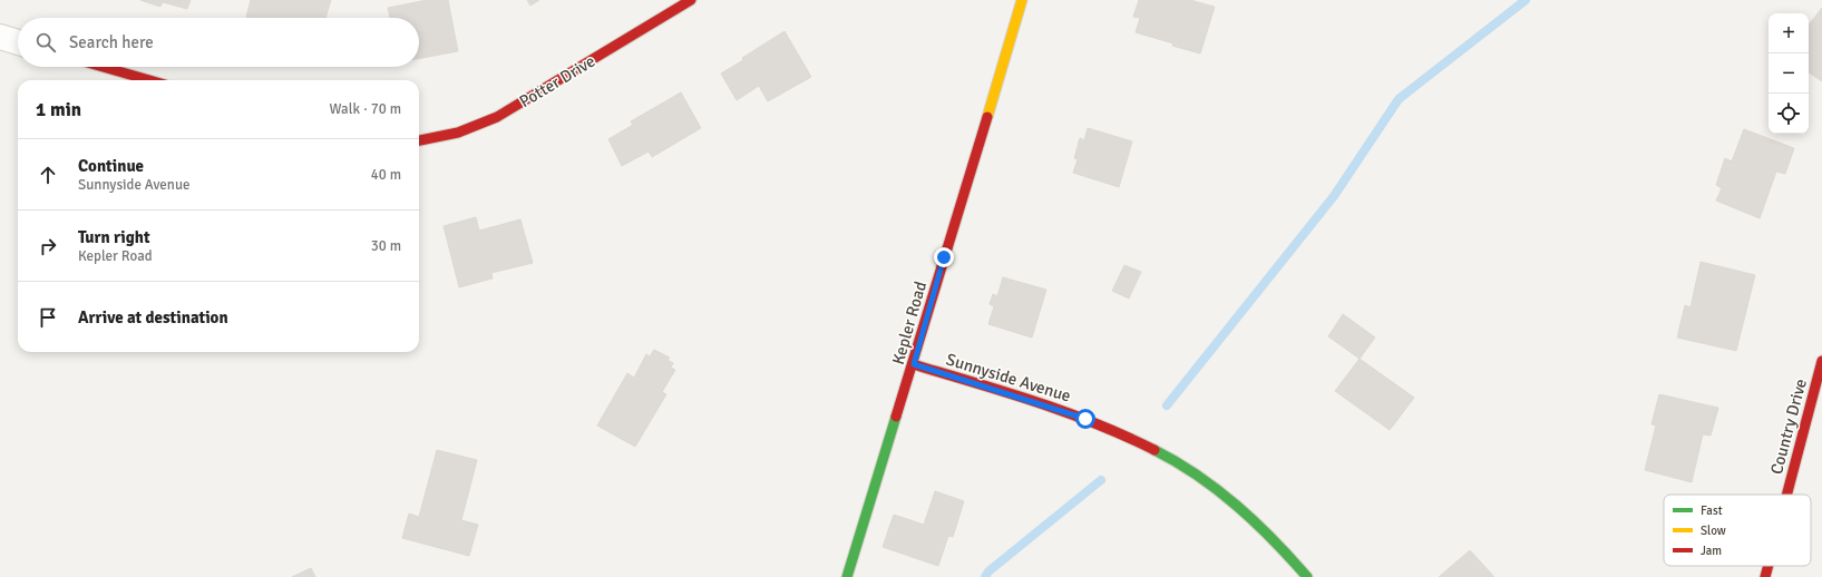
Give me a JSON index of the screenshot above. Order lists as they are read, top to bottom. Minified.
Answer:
{"streets":{"street":["Potter Drive","Kepler Road","Sunnyside Avenue","Country Drive"]},"crossings":[["Kepler Road","Sunnyside Avenue"]],"legend":["Fast","Slow","Jam"],"page":{"map_buttons":["+","−"],"search":"Search here","heading":["1 min","Walk · 70 m"],"list":[["Continue","Sunnyside Avenue","40 m"],["Turn right","Kepler Road","30 m"],"Arrive at destination"]}}
